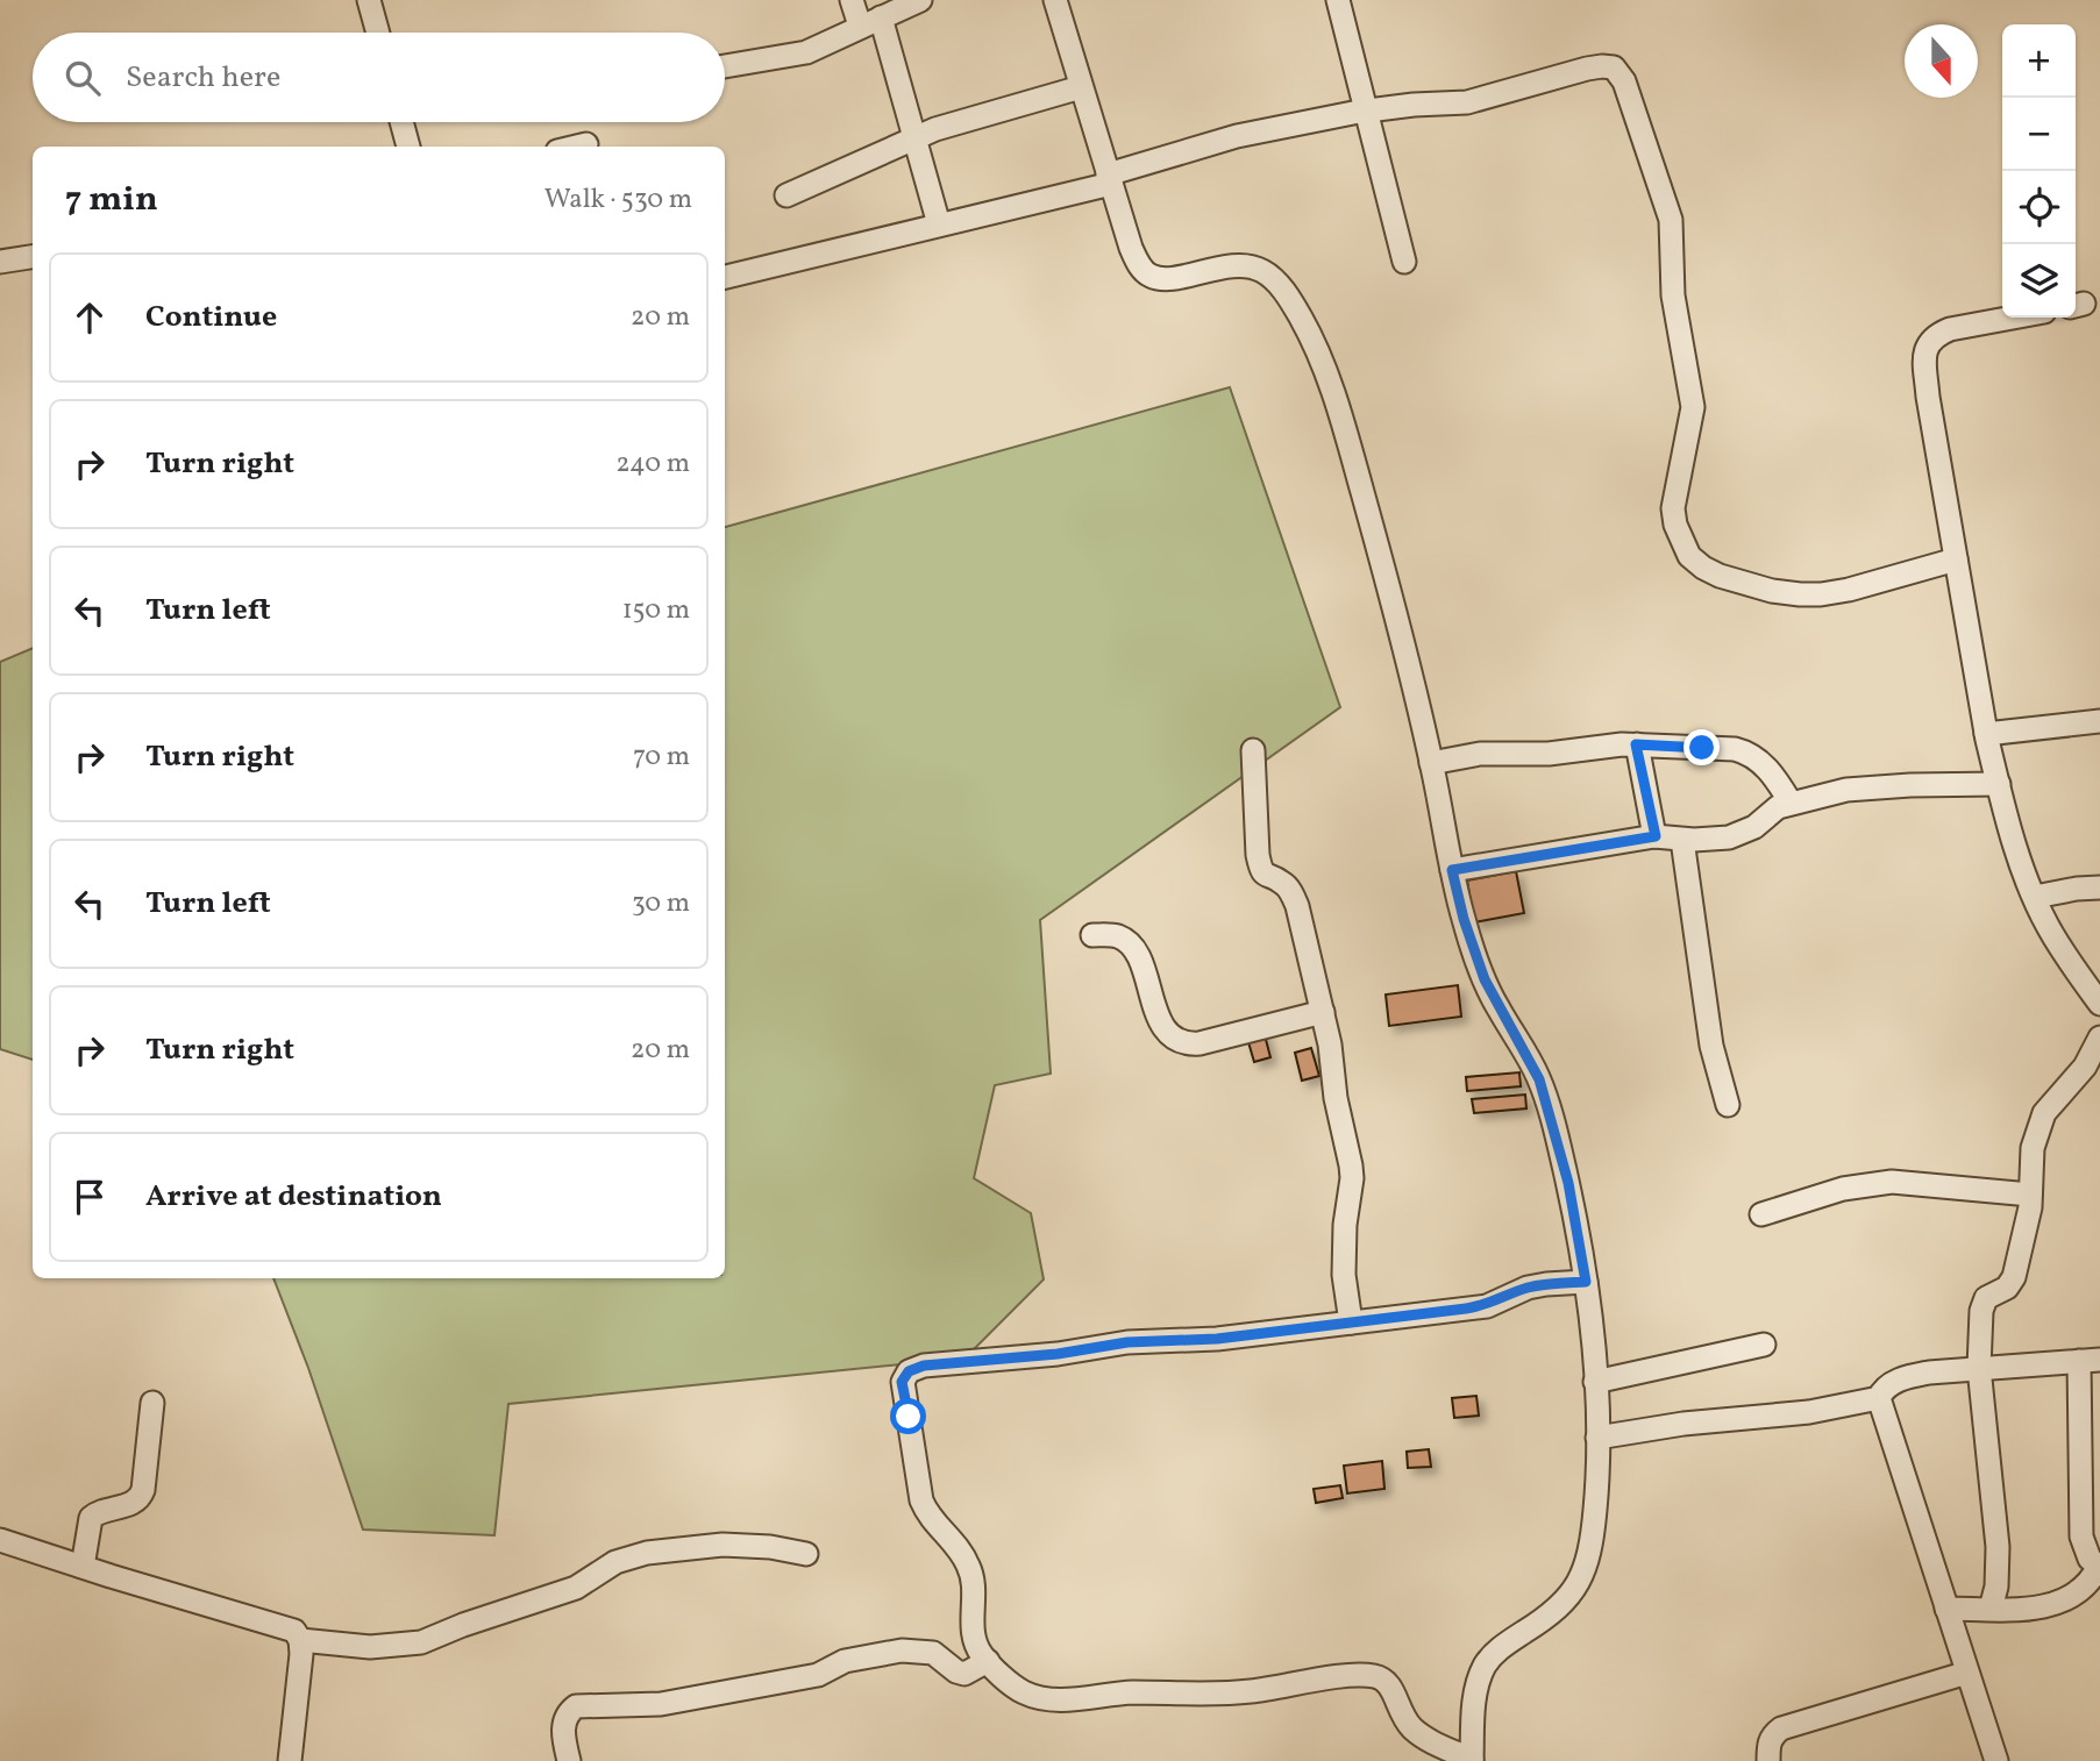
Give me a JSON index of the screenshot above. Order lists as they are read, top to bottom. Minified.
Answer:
{"north":"bottom","page":{"map_buttons":["+","−"],"search":"Search here","heading":["7 min","Walk · 530 m"],"list":[["Continue","20 m"],["Turn right","240 m"],["Turn left","150 m"],["Turn right","70 m"],["Turn left","30 m"],["Turn right","20 m"],"Arrive at destination"]}}
